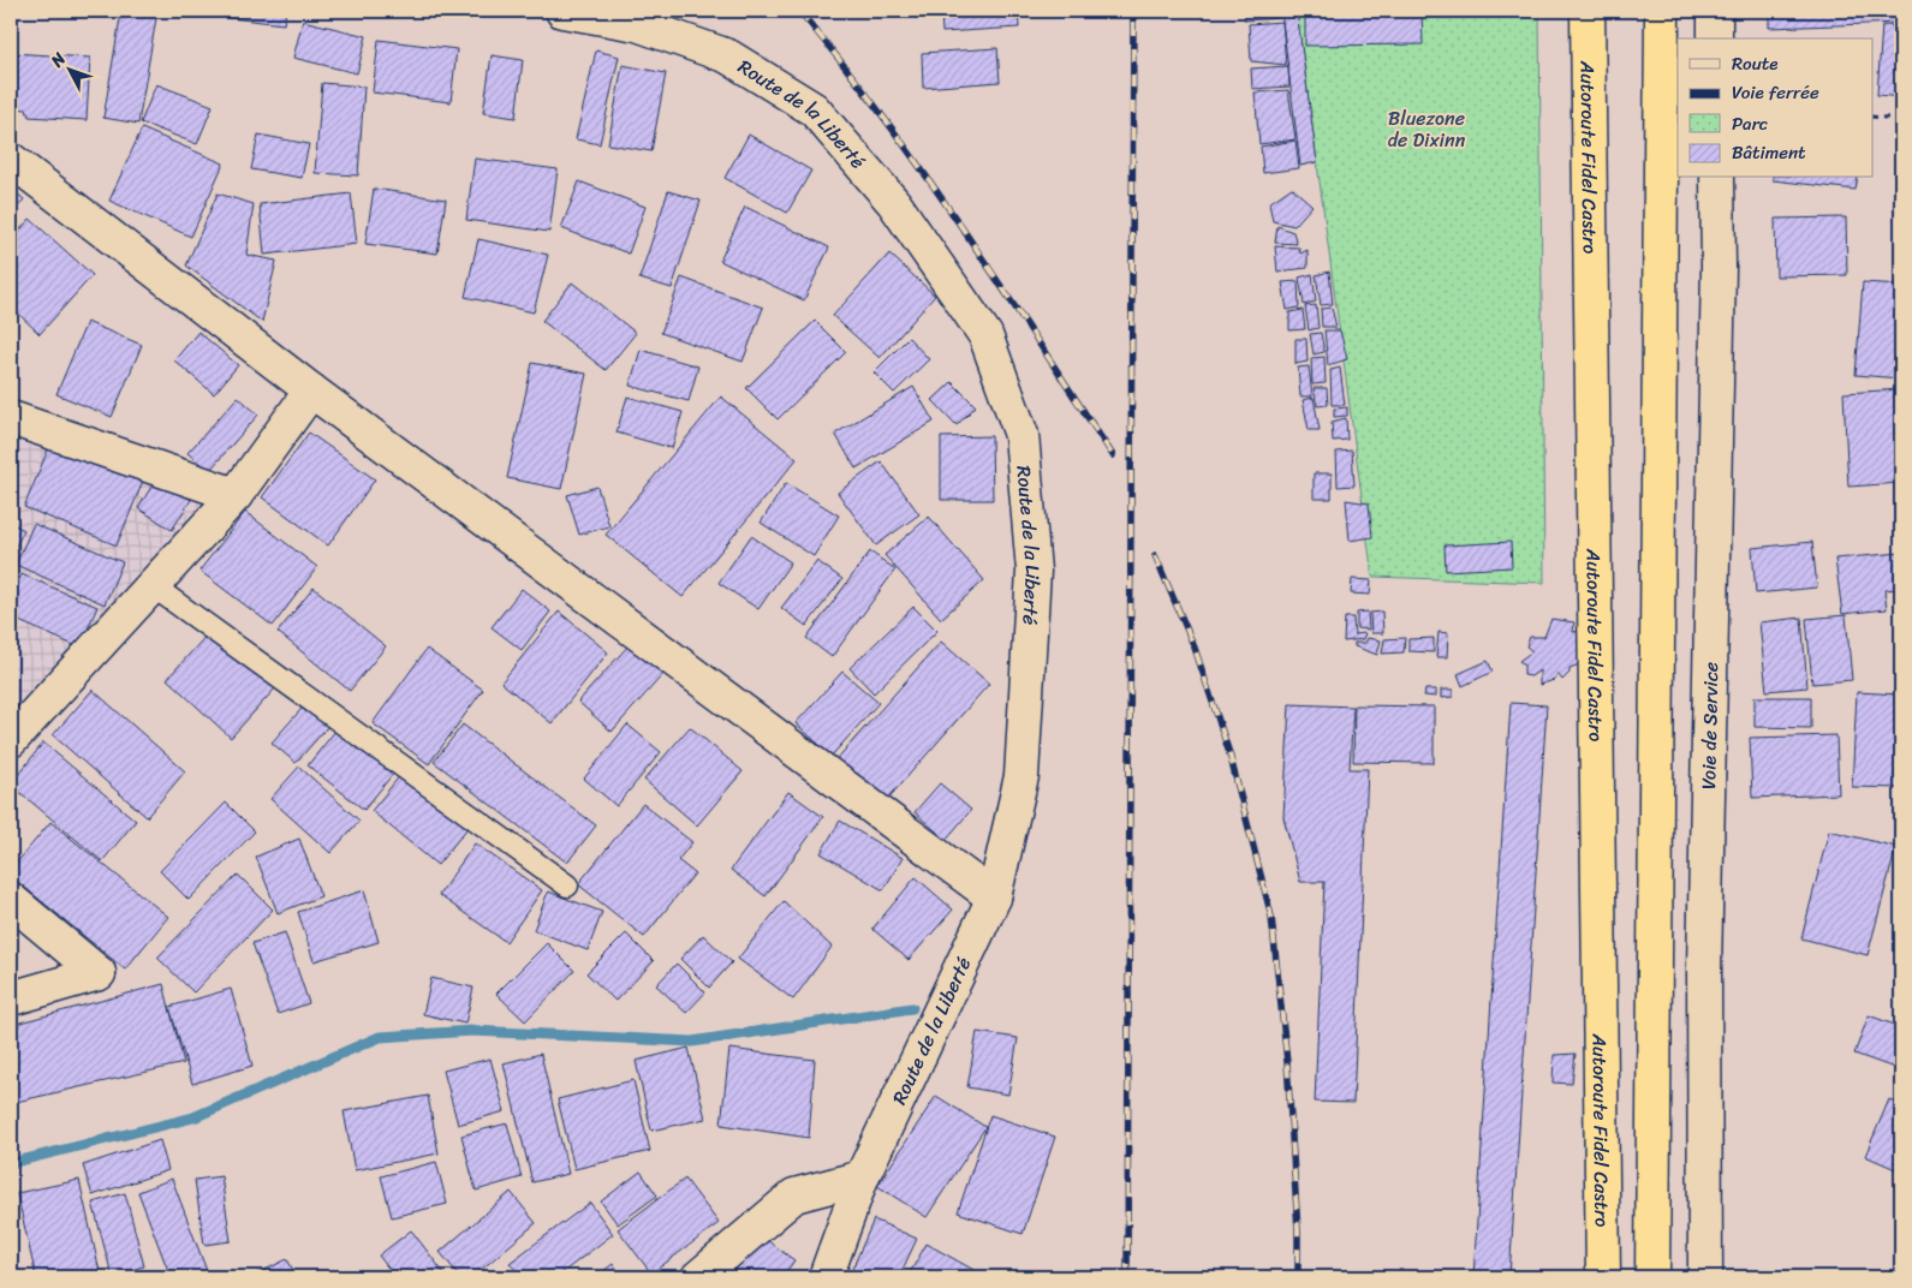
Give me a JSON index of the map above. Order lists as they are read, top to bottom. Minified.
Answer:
{"streets":{"highway":["Autoroute Fidel Castro"],"street":["Route de la Liberté","Voie de Service"]},"parks":["Bluezone de Dixinn"],"legend":["Route","Voie ferrée","Parc","Bâtiment"],"north":"top left"}
